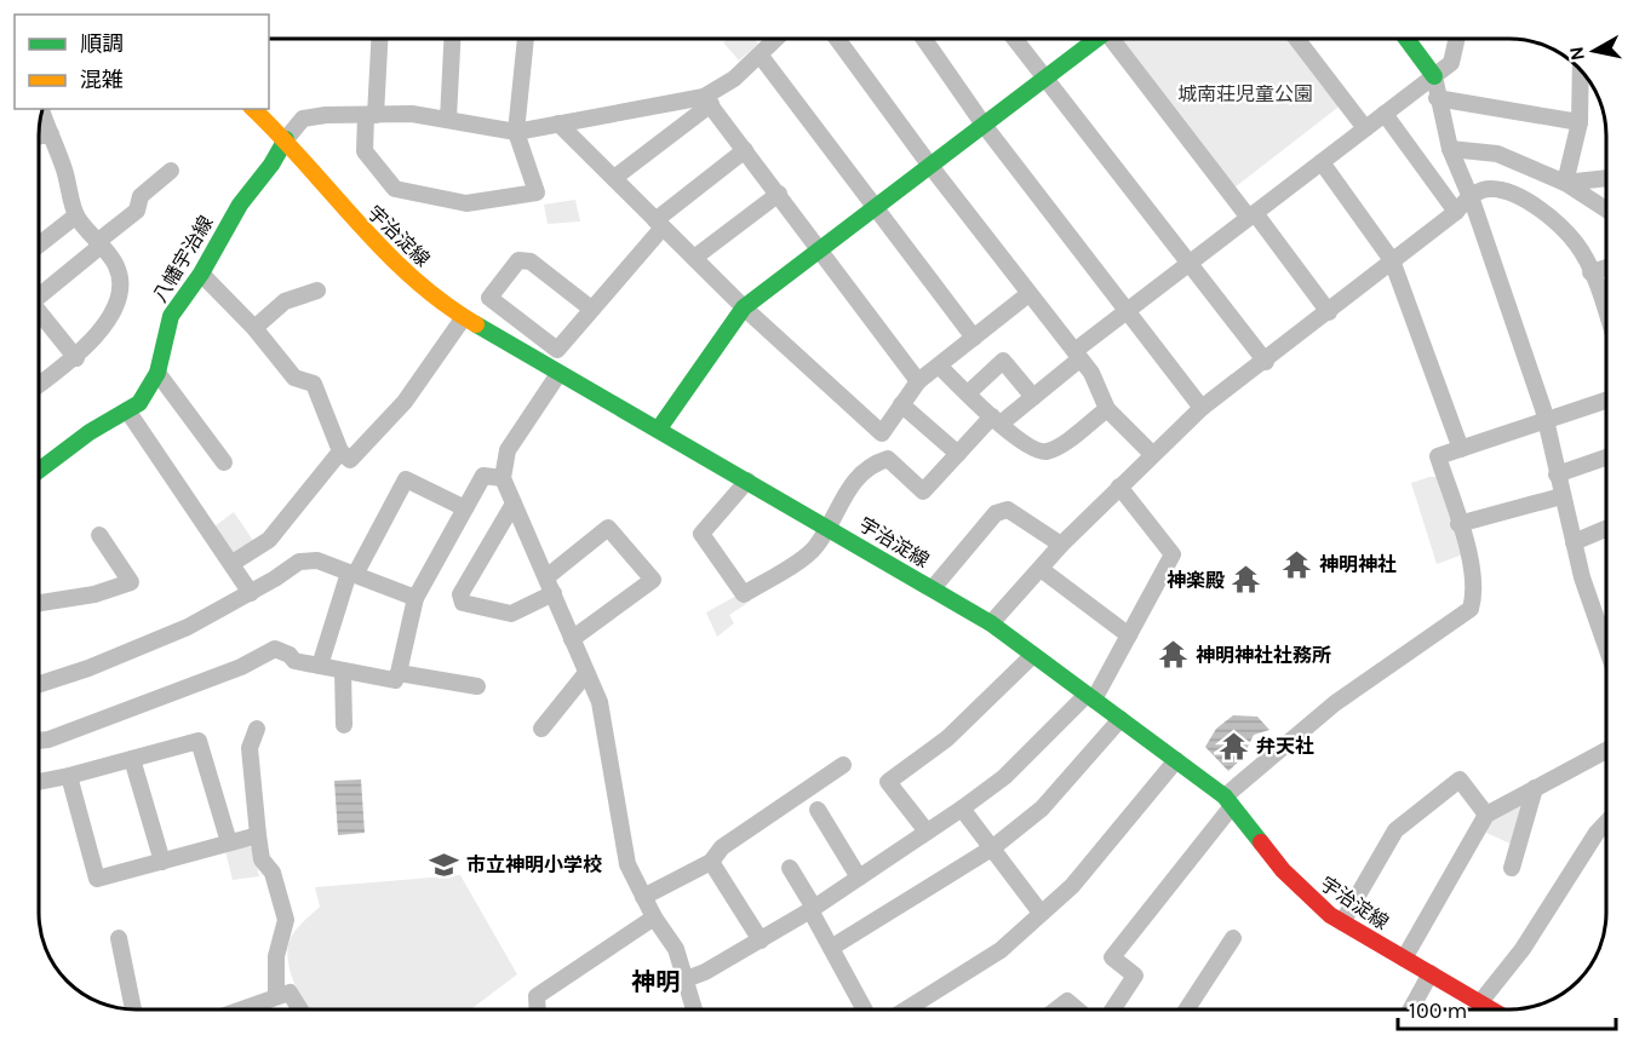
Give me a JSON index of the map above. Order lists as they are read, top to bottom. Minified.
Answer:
{"streets":{"main road":["宇治淀線","八幡宇治線"]},"crossings":[["宇治淀線","八幡宇治線"]],"districts":["神明"],"parks":["城南荘児童公園"],"places":{"temple":["神明神社","神楽殿","神明神社社務所","弁天社"],"school or university":["市立神明小学校"]},"legend":["順調","混雑"],"scale_bar":"100 m","north":"left"}
